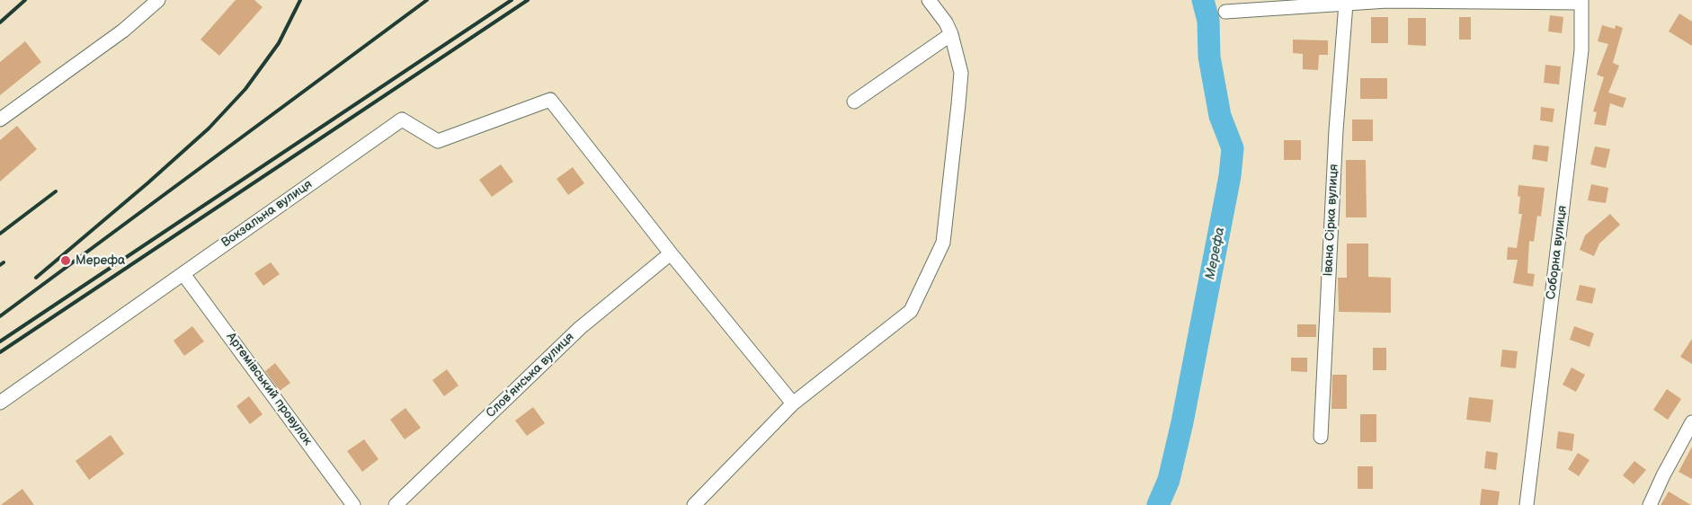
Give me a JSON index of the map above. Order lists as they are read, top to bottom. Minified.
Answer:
{"streets":{"street":["Вокзальна вулиця","Івана Сірка вулиця","Соборна вулиця","Слов’янська вулиця","Артемівський провулок"]},"crossings":[["Вокзальна вулиця","Слов’янська вулиця"],["Вокзальна вулиця","Артемівський провулок"]],"water":["Мерефа"],"places":["Мерефа"]}
